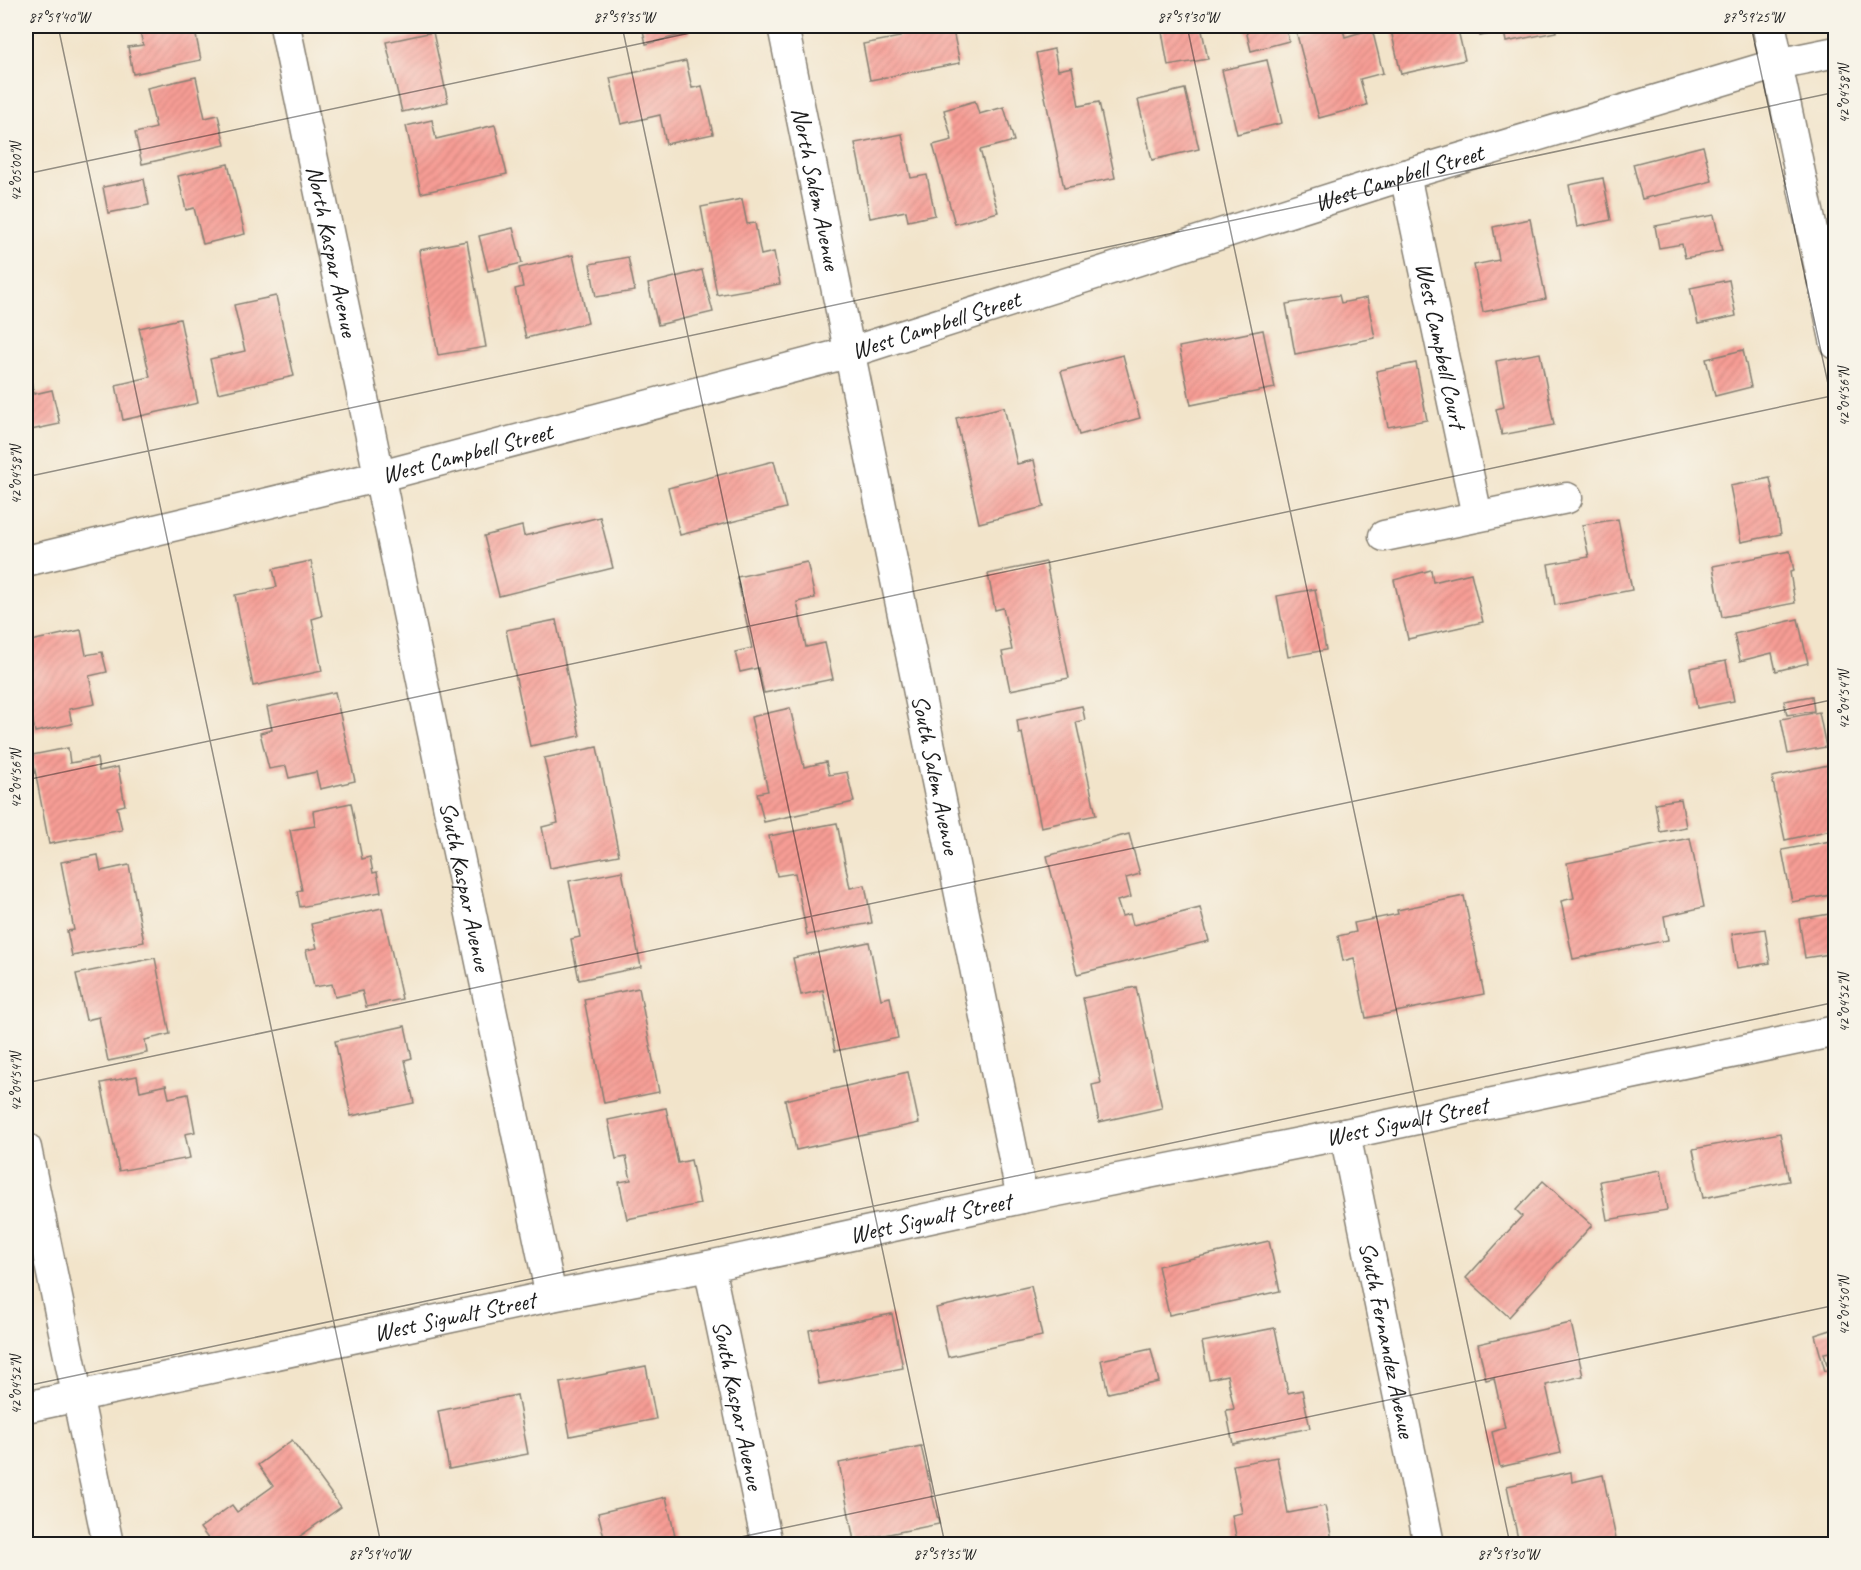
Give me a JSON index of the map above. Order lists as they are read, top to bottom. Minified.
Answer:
{"streets":{"street":["West Campbell Street","North Salem Avenue","North Kaspar Avenue","West Campbell Court","South Salem Avenue","South Kaspar Avenue","West Sigwalt Street","South Fernandez Avenue"]},"crossings":[["West Campbell Street","North Salem Avenue"],["West Campbell Street","North Kaspar Avenue"],["West Campbell Street","West Campbell Court"],["West Campbell Street","South Salem Avenue"],["West Campbell Street","South Kaspar Avenue"],["North Salem Avenue","South Salem Avenue"],["North Kaspar Avenue","South Kaspar Avenue"],["South Salem Avenue","West Sigwalt Street"],["South Kaspar Avenue","West Sigwalt Street"],["West Sigwalt Street","South Fernandez Avenue"]],"coordinates":["87°59'40\"W","87°59'35\"W","87°59'30\"W","87°59'25\"W","42°04'58\"N","42°05'00\"N","42°04'56\"N","42°04'54\"N","42°04'52\"N","42°04'50\"N"]}
